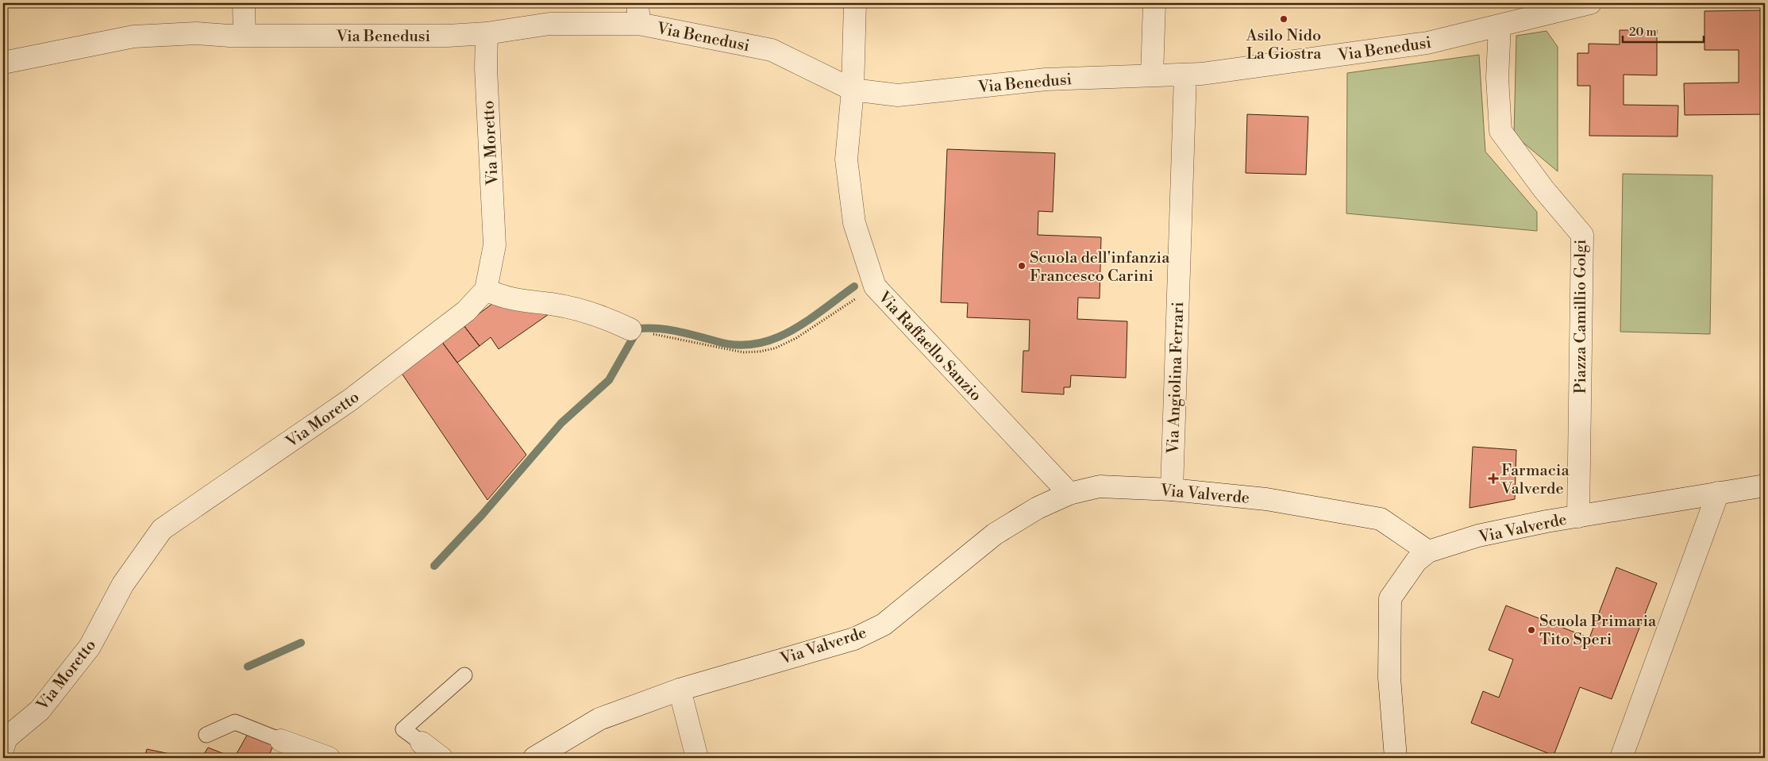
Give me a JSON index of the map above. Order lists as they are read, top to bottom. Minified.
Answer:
{"streets":{"street":["Via Benedusi","Via Moretto","Piazza Camillio Golgi","Via Raffaello Sanzio","Via Angiolina Ferrari","Via Valverde"]},"crossings":[["Via Benedusi","Via Moretto"],["Via Benedusi","Piazza Camillio Golgi"],["Via Benedusi","Via Raffaello Sanzio"],["Via Benedusi","Via Angiolina Ferrari"],["Piazza Camillio Golgi","Via Valverde"],["Via Raffaello Sanzio","Via Valverde"],["Via Angiolina Ferrari","Via Valverde"]],"places":{"other":["Asilo Nido La Giostra","Scuola dell'infanzia Francesco Carini","Scuola Primaria Tito Speri"],"health":["Farmacia Valverde"]},"scale_bar":"20 m"}
